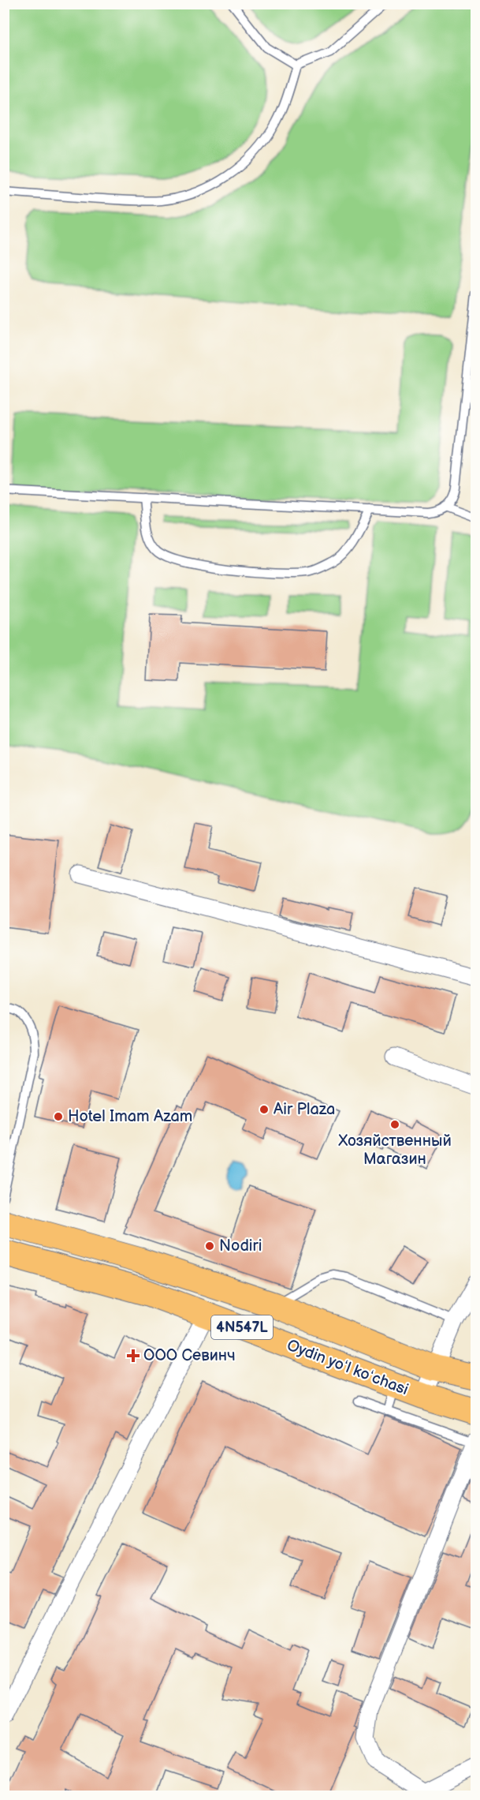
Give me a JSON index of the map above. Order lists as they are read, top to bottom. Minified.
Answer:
{"streets":{"main road":["4N547L","Oydin yoʻl koʻchasi"]},"places":{"other":["Air Plaza","Hotel Imam Azam","Хозяйственный Магазин","Nodiri"],"health":["ООО Севинч"]}}
